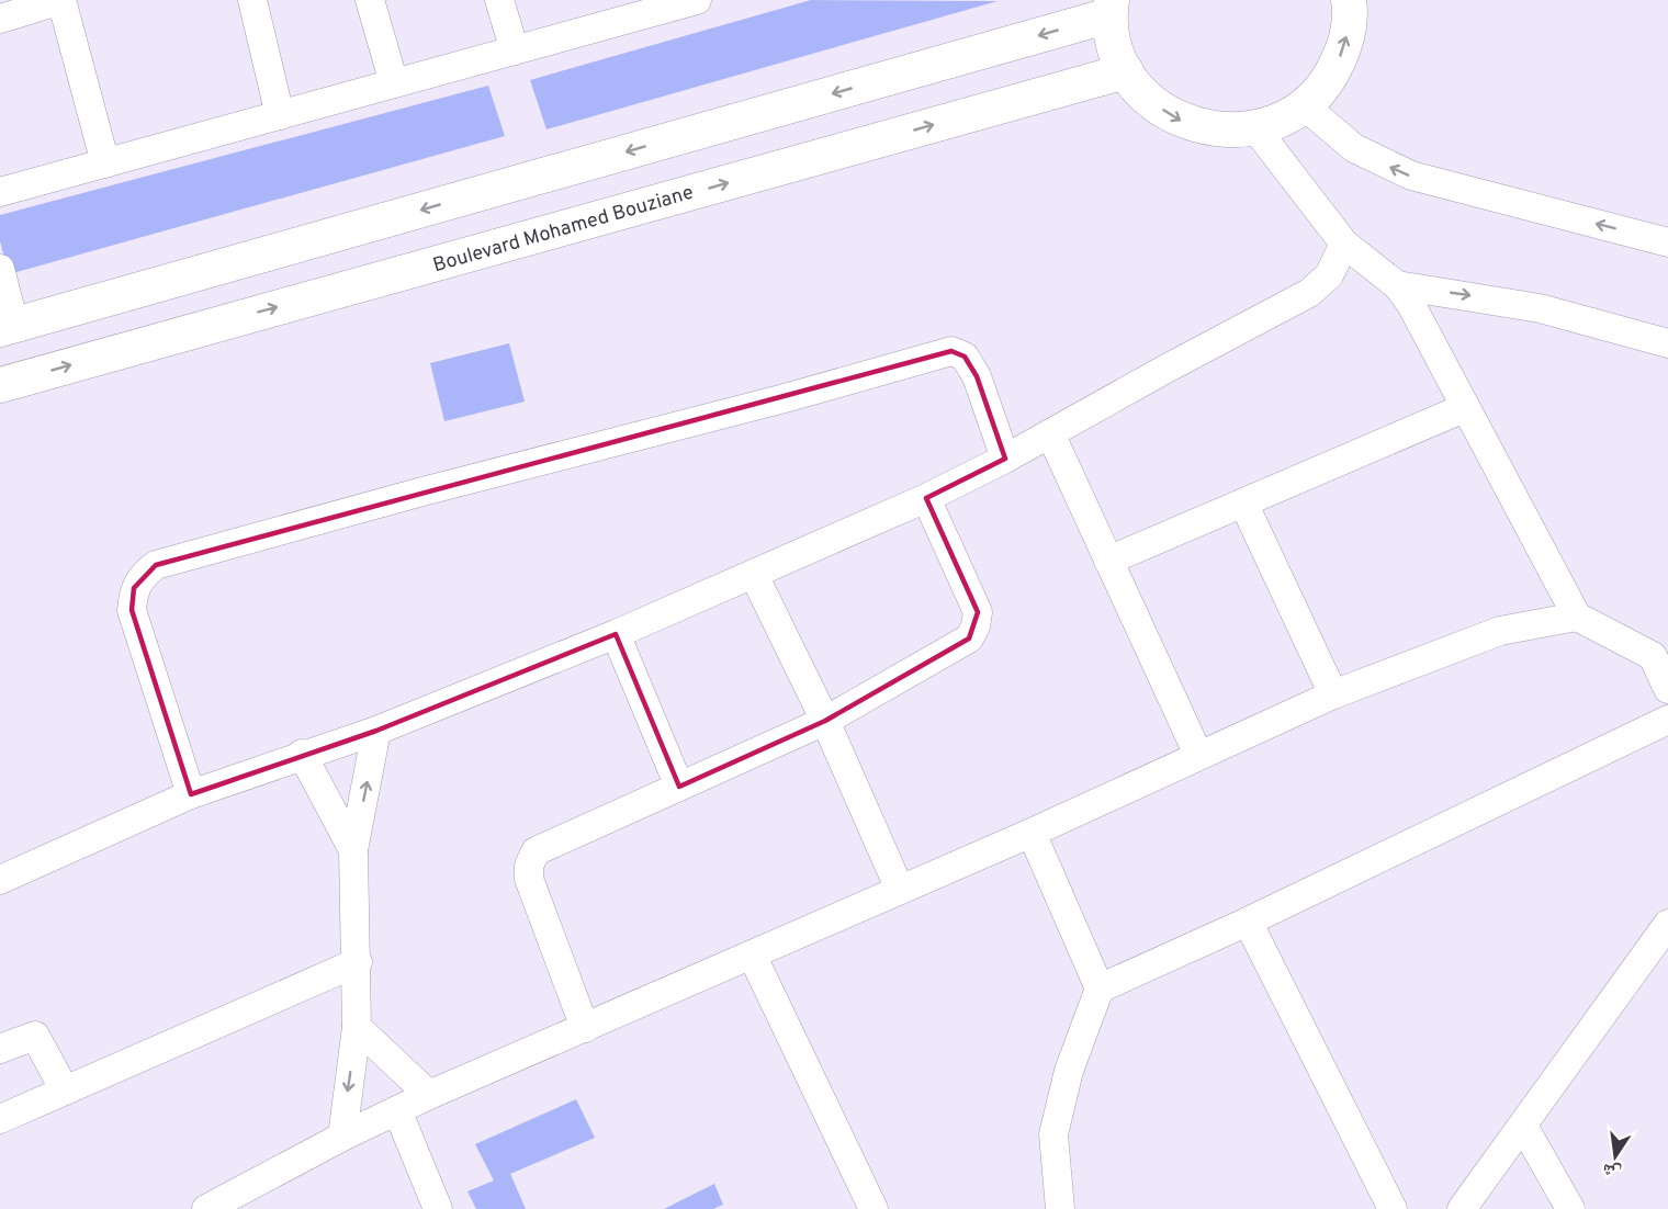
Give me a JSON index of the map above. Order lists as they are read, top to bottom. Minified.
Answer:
{"streets":{"street":["Boulevard Mohamed Bouziane"]},"north":"bottom"}
